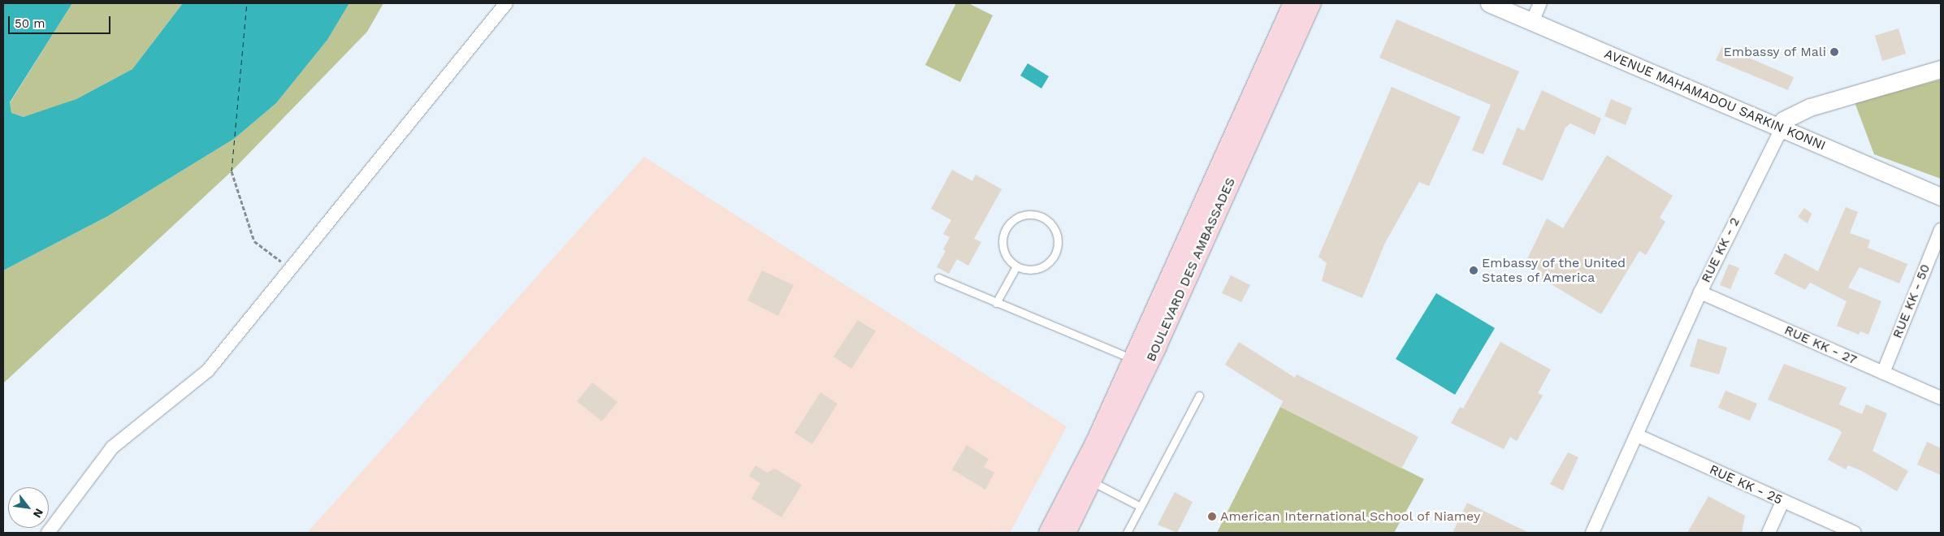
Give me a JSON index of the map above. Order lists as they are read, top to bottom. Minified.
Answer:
{"streets":{"main road":["BOULEVARD DES AMBASSADES"],"street":["AVENUE MAHAMADOU SARKIN KONNI","RUE KK - 2","RUE KK - 50","RUE KK - 27","RUE KK - 25"]},"crossings":[["AVENUE MAHAMADOU SARKIN KONNI","RUE KK - 2"],["RUE KK - 2","RUE KK - 27"],["RUE KK - 2","RUE KK - 25"],["RUE KK - 50","RUE KK - 27"]],"places":["Embassy of Mali","Embassy of the United States of America","American International School of Niamey"],"scale_bar":"50 m","north":"bottom right"}
